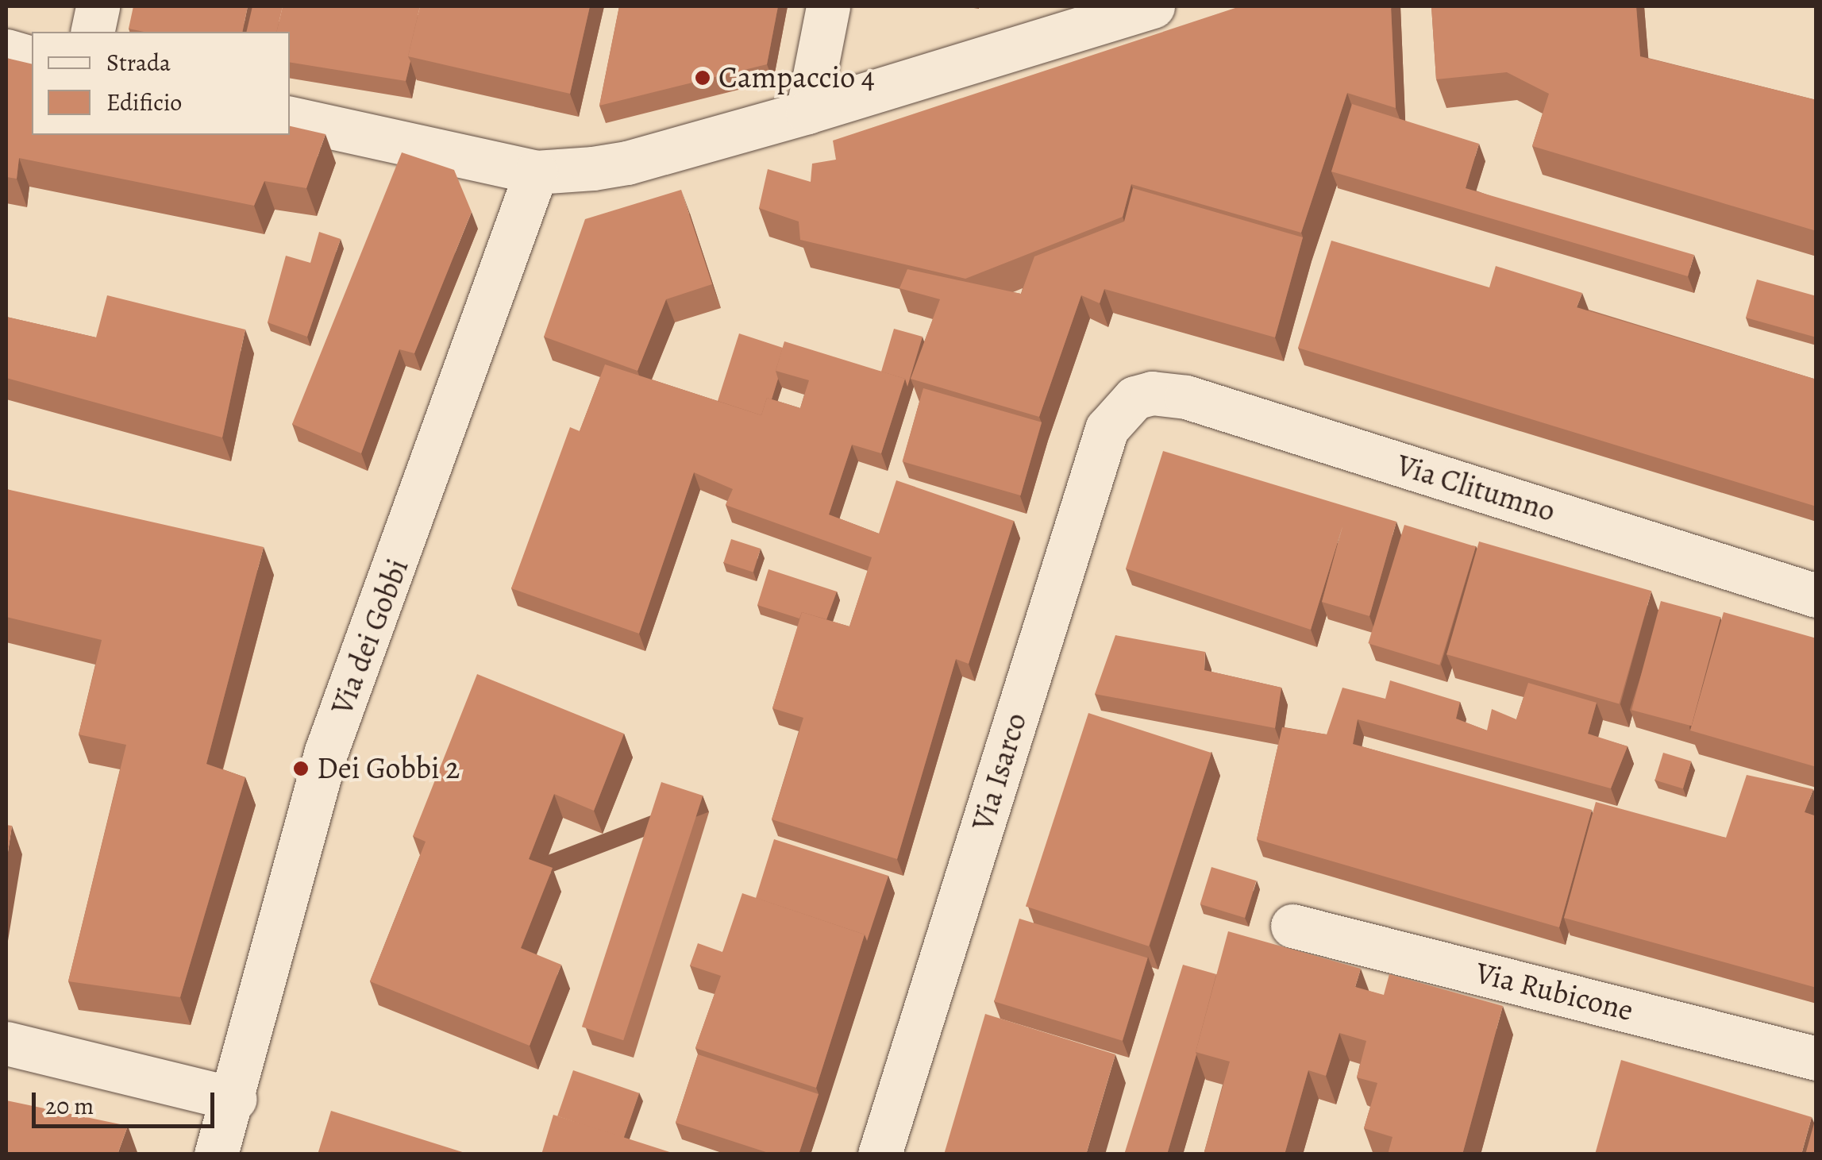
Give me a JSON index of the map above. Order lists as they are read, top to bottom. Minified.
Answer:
{"streets":{"street":["Via Clitumno","Via dei Gobbi","Via Isarco","Via Rubicone"]},"crossings":[["Via Clitumno","Via Isarco"]],"places":["Campaccio 4","Dei Gobbi 2"],"legend":["Strada","Edificio"],"scale_bar":"20 m"}
